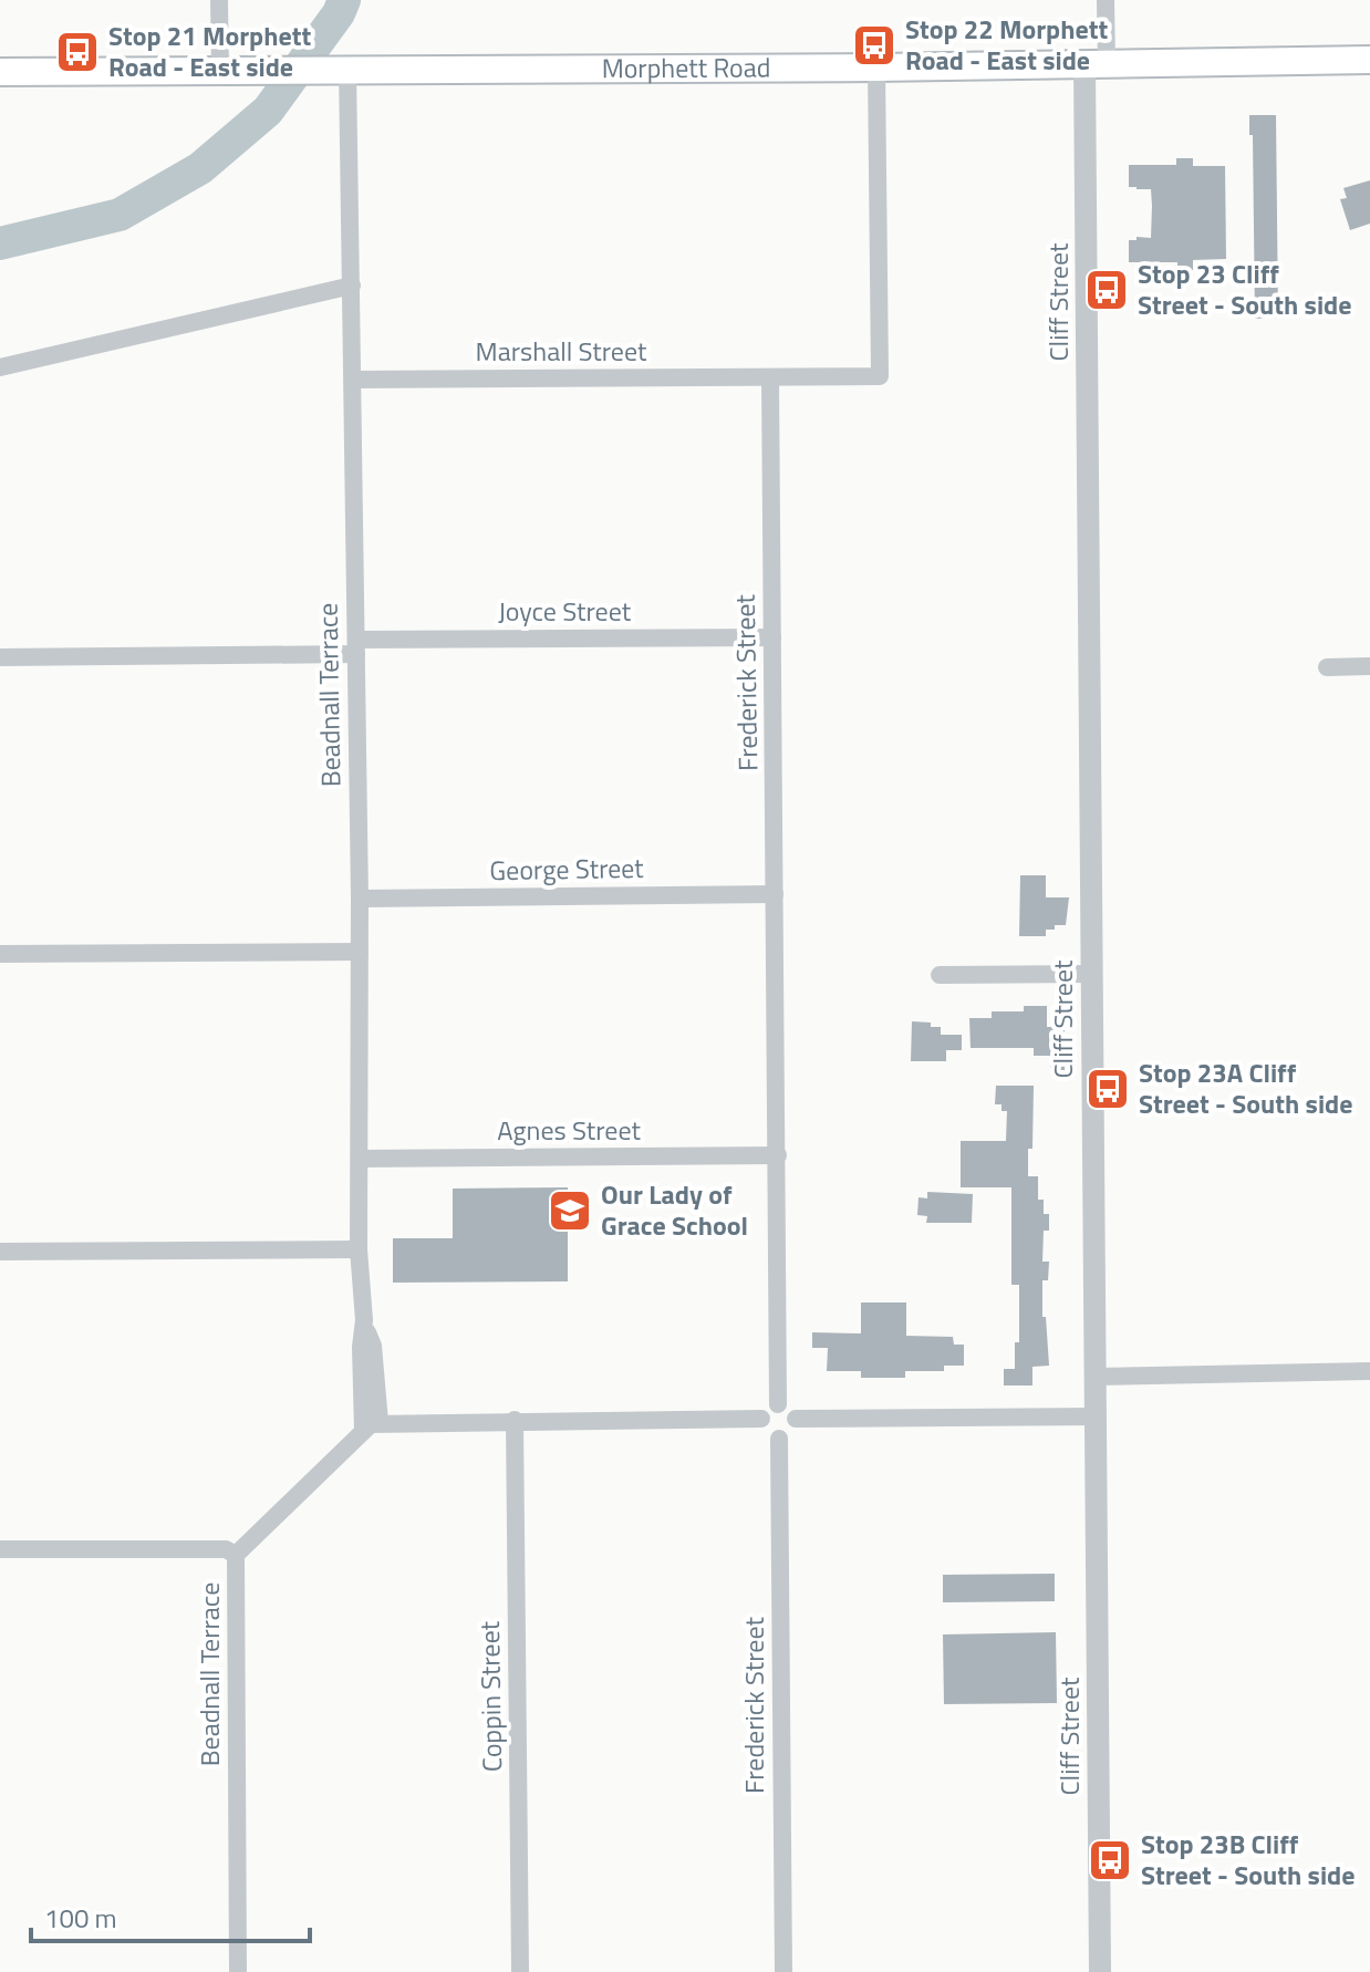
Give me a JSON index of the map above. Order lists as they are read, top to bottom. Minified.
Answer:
{"streets":{"main road":["Morphett Road"],"street":["Cliff Street","Marshall Street","Joyce Street","Frederick Street","Beadnall Terrace","George Street","Agnes Street","Coppin Street"]},"crossings":[["Morphett Road","Cliff Street"],["Morphett Road","Beadnall Terrace"],["Marshall Street","Frederick Street"],["Marshall Street","Beadnall Terrace"],["Joyce Street","Frederick Street"],["Joyce Street","Beadnall Terrace"],["Frederick Street","George Street"],["Frederick Street","Agnes Street"],["Beadnall Terrace","George Street"],["Beadnall Terrace","Agnes Street"]],"places":{"bus stop":["Stop 22 Morphett Road - East side","Stop 21 Morphett Road - East side","Stop 23 Cliff Street - South side","Stop 23A Cliff Street - South side","Stop 23B Cliff Street - South side"],"school or university":["Our Lady of Grace School"]},"scale_bar":"100 m"}
